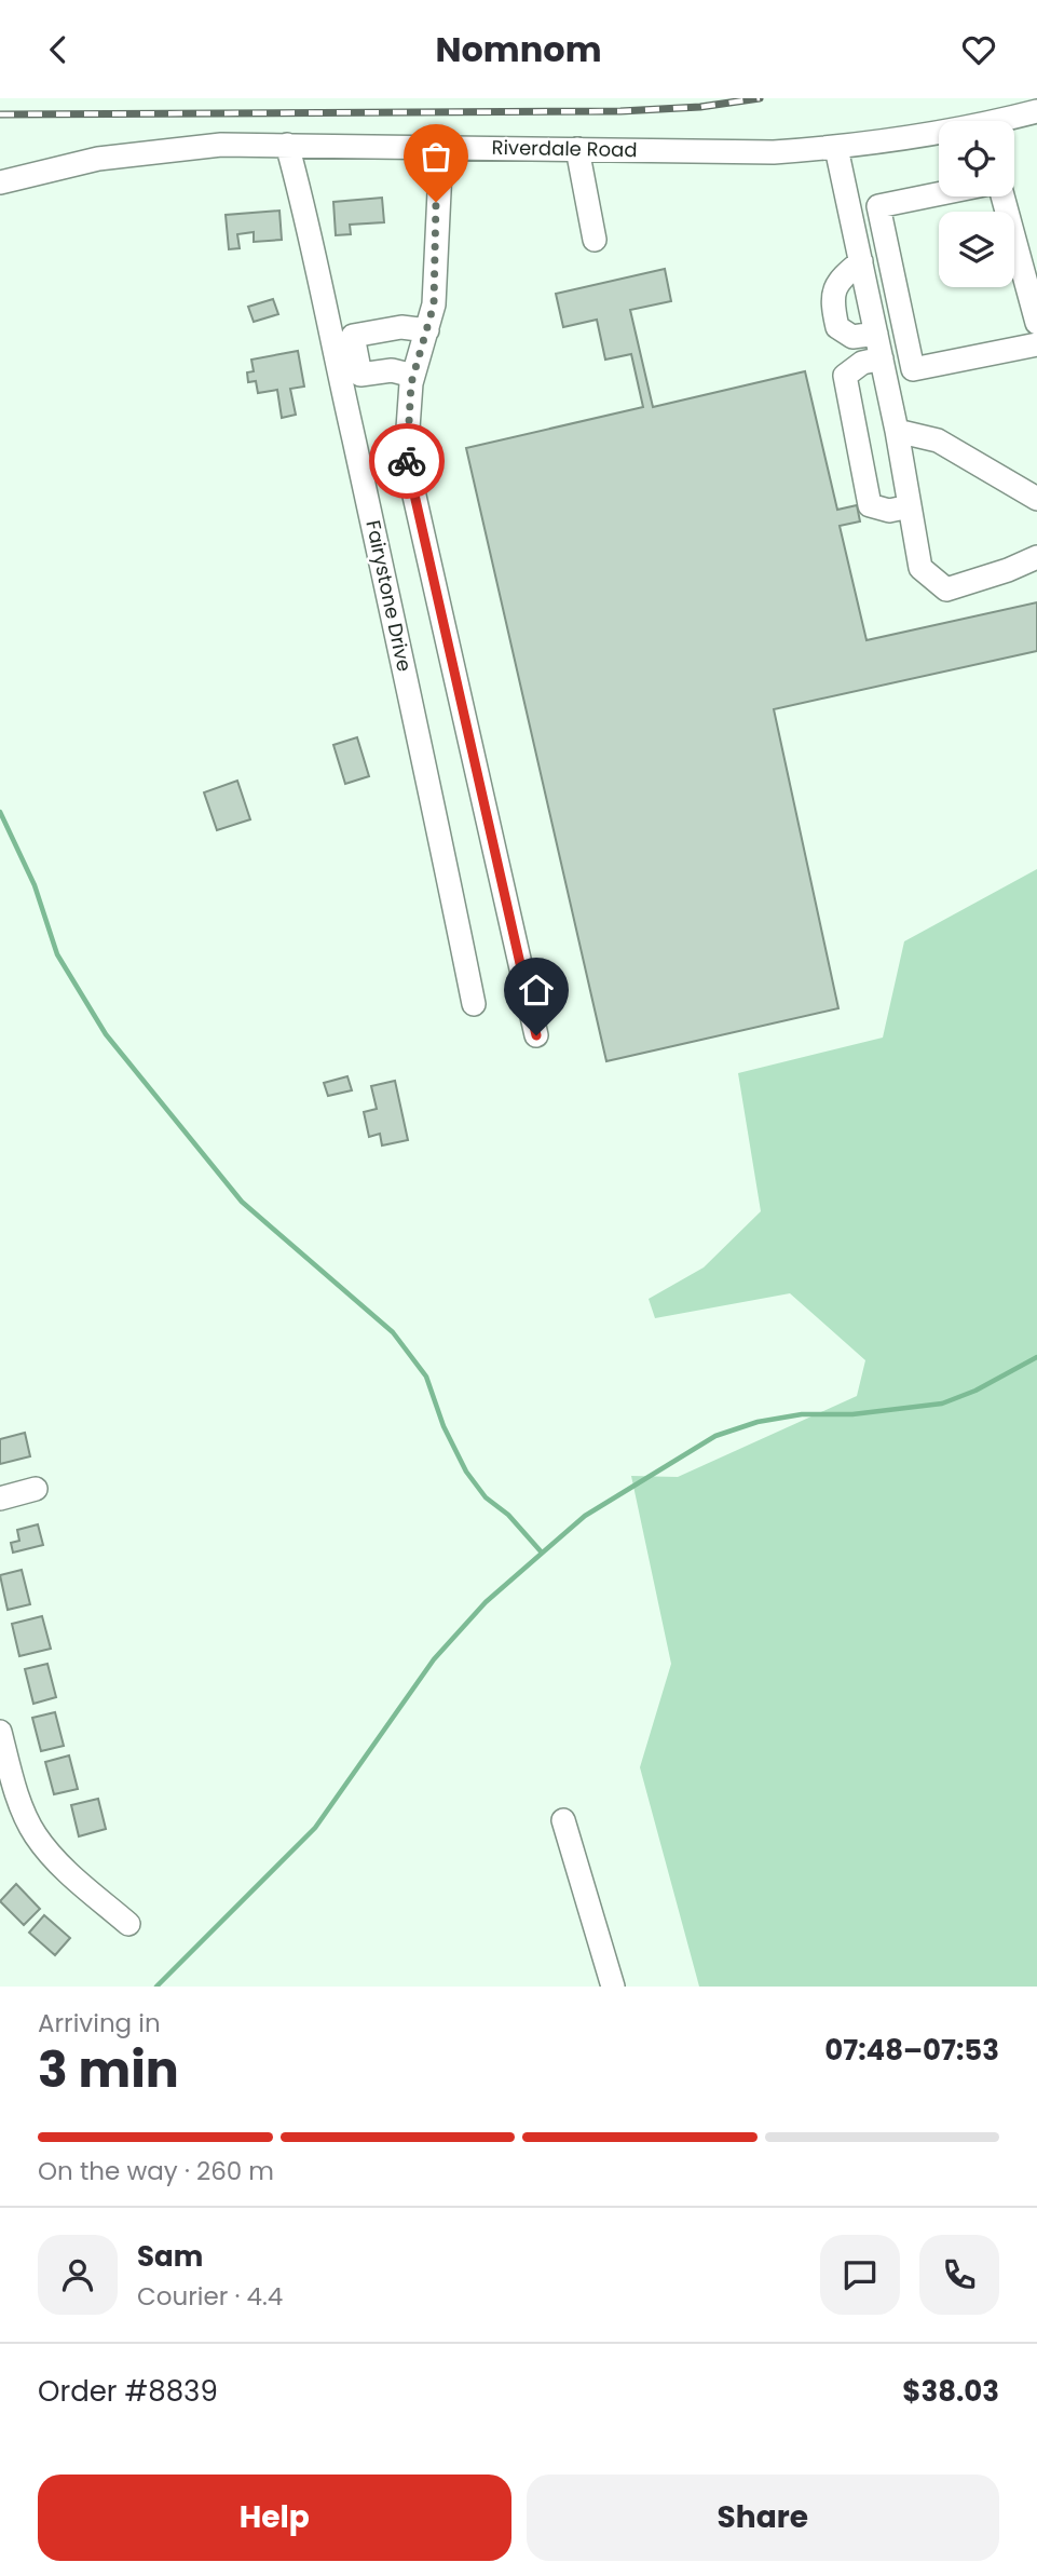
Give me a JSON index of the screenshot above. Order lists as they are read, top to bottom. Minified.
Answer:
{"streets":{"street":["Riverdale Road","Fairystone Drive"]},"crossings":[["Riverdale Road","Fairystone Drive"]],"page":{"header":"Nomnom","heading":["3 min","Arriving in","07:48–07:53"],"panel":["Sam","Courier · 4.4","Order #8839","$38.03"],"bar":"On the way · 260 m","buttons":["Help","Share"]}}
